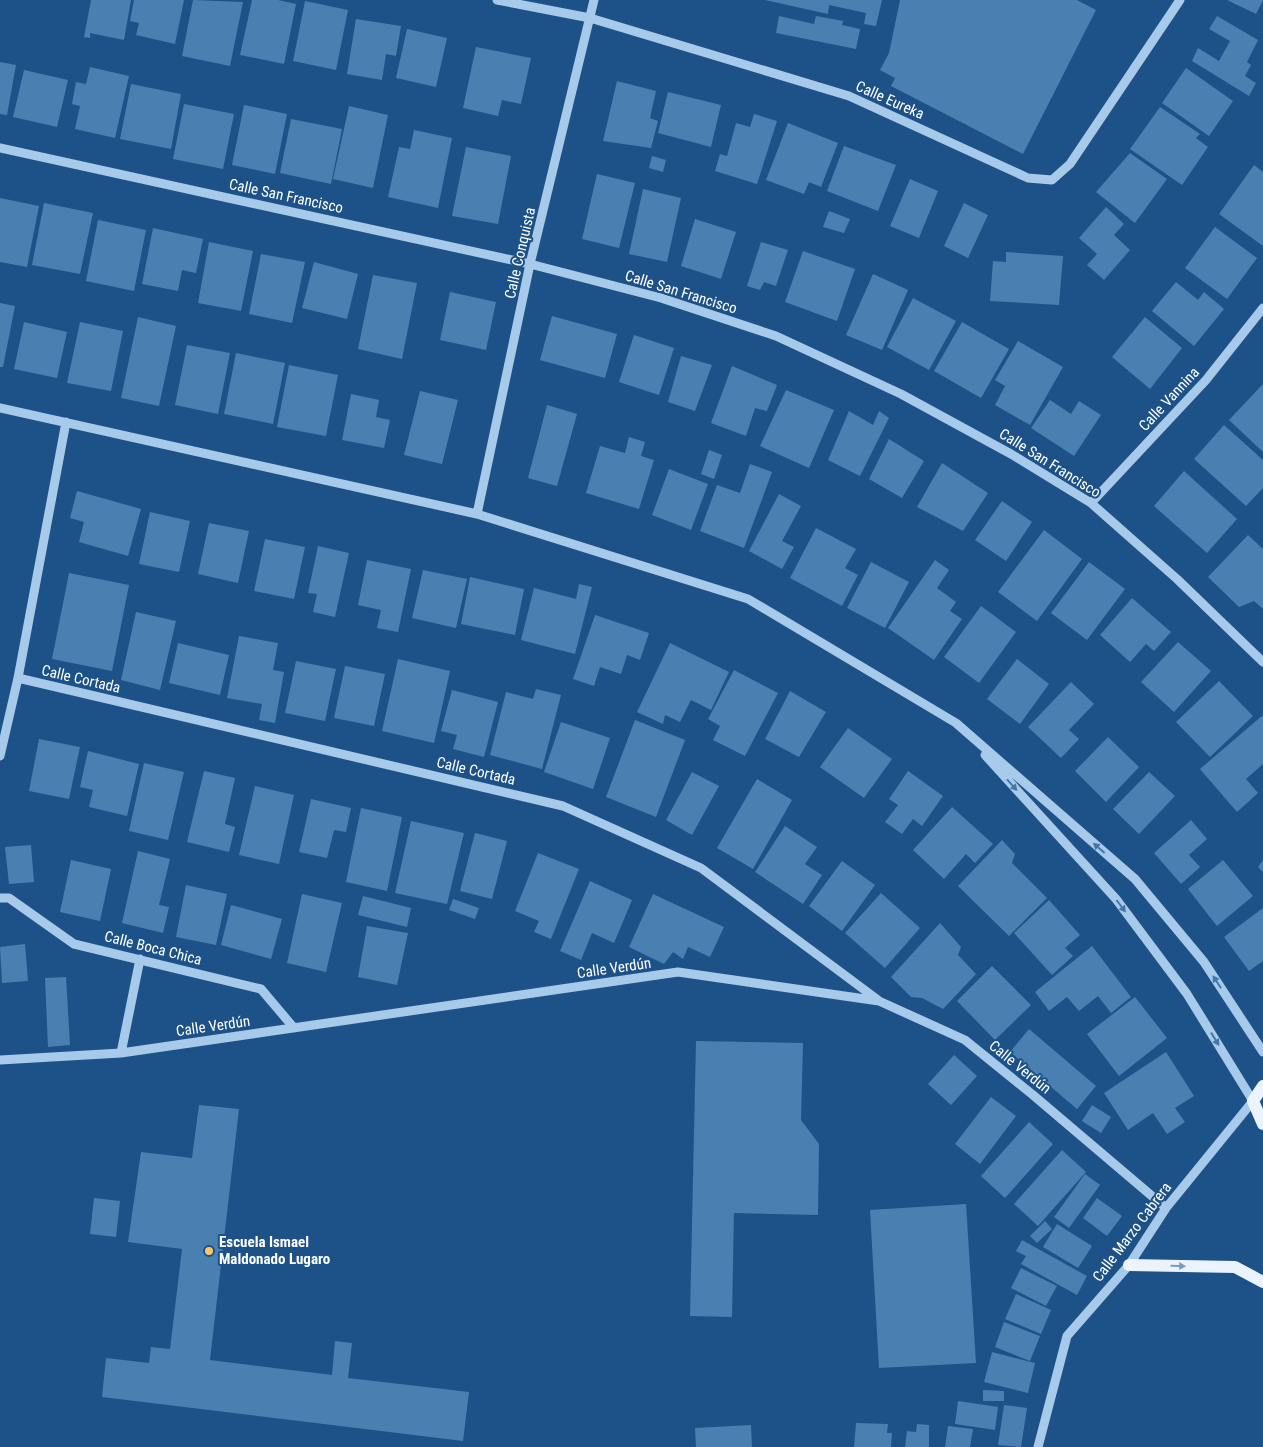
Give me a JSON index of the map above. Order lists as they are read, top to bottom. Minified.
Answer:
{"streets":{"street":["Calle Eureka","Calle San Francisco","Calle Conquista","Calle Vannina","Calle Cortada","Calle Boca Chica","Calle Verdún","Calle Marzo Cabrera"]},"crossings":[["Calle Eureka","Calle Conquista"],["Calle San Francisco","Calle Conquista"],["Calle San Francisco","Calle Vannina"],["Calle Cortada","Calle Verdún"],["Calle Boca Chica","Calle Verdún"],["Calle Verdún","Calle Marzo Cabrera"]],"places":["Escuela Ismael Maldonado Lugaro"]}
